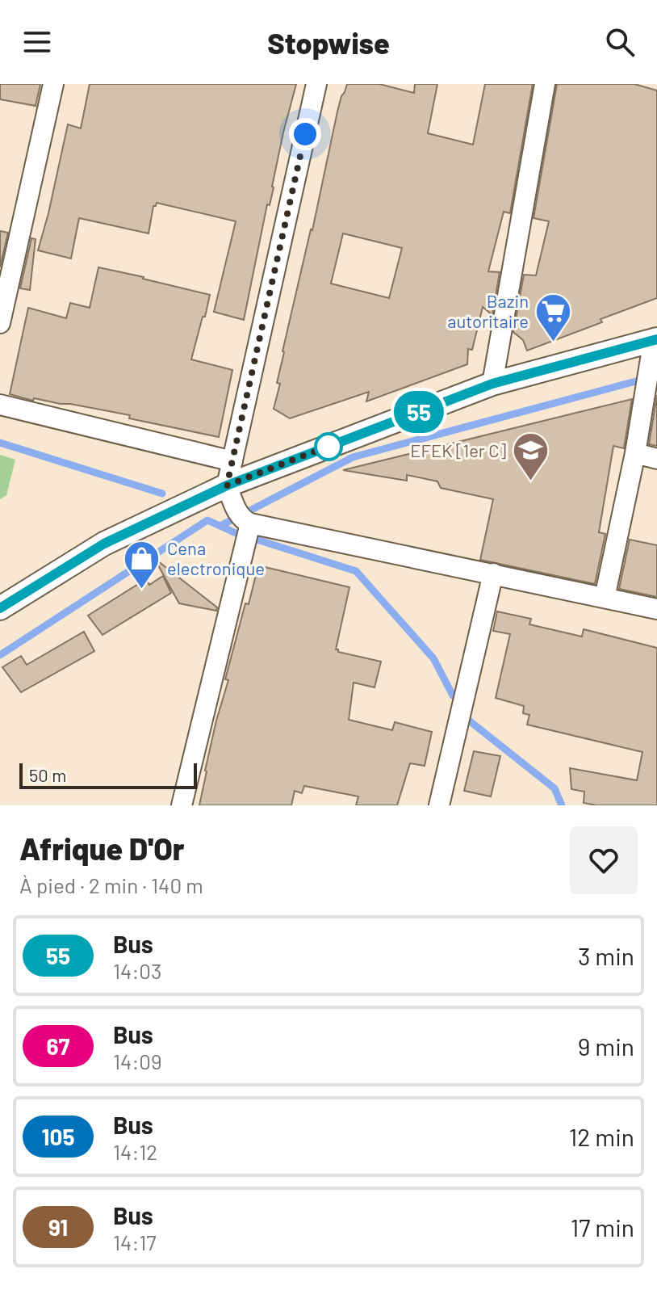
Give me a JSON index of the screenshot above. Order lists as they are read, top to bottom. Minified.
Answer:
{"places":{"supermarket":["Bazin autoritaire"],"school or university":["EFEK [1er C]"],"shop":["Cena electronique"]},"lines":["bus line 55"],"scale_bar":"50 m","page":{"header":"Stopwise","on_map":"55","scale":"50 m","heading":["Afrique D'Or","À pied · 2 min · 140 m"],"list":[{"mark":"55","name":"Bus","note":"14:03","value":"3 min"},{"mark":"67","name":"Bus","note":"14:09","value":"9 min"},{"mark":"105","name":"Bus","note":"14:12","value":"12 min"},{"mark":"91","name":"Bus","note":"14:17","value":"17 min"}]}}
